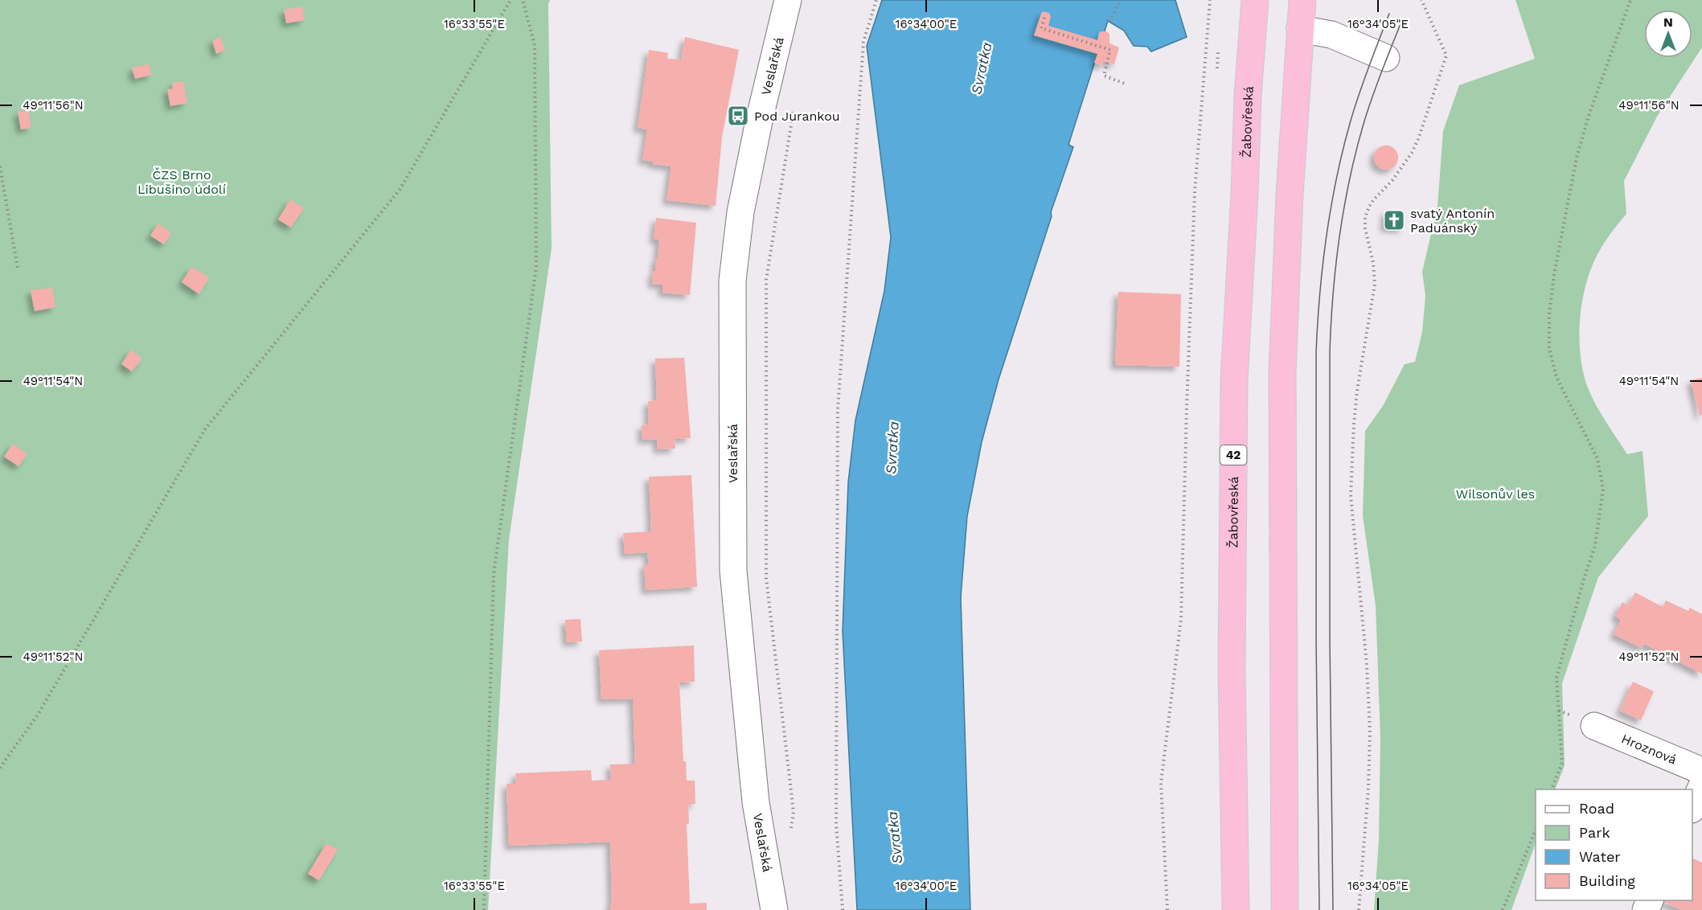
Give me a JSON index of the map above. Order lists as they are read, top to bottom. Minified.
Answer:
{"streets":{"highway":["Žabovřeská","42"],"street":["Veslařská","Hroznová"]},"water":["Svratka"],"parks":["ČZS Brno Libušino údolí","Wilsonův les"],"places":{"bus stop":["Pod Jurankou"],"church":["svatý Antonín Paduánský"]},"legend":["Road","Park","Water","Building"],"north":"top","coordinates":["16°33'55\"E","16°34'00\"E","16°34'05\"E","49°11'56\"N","49°11'54\"N","49°11'52\"N"]}
